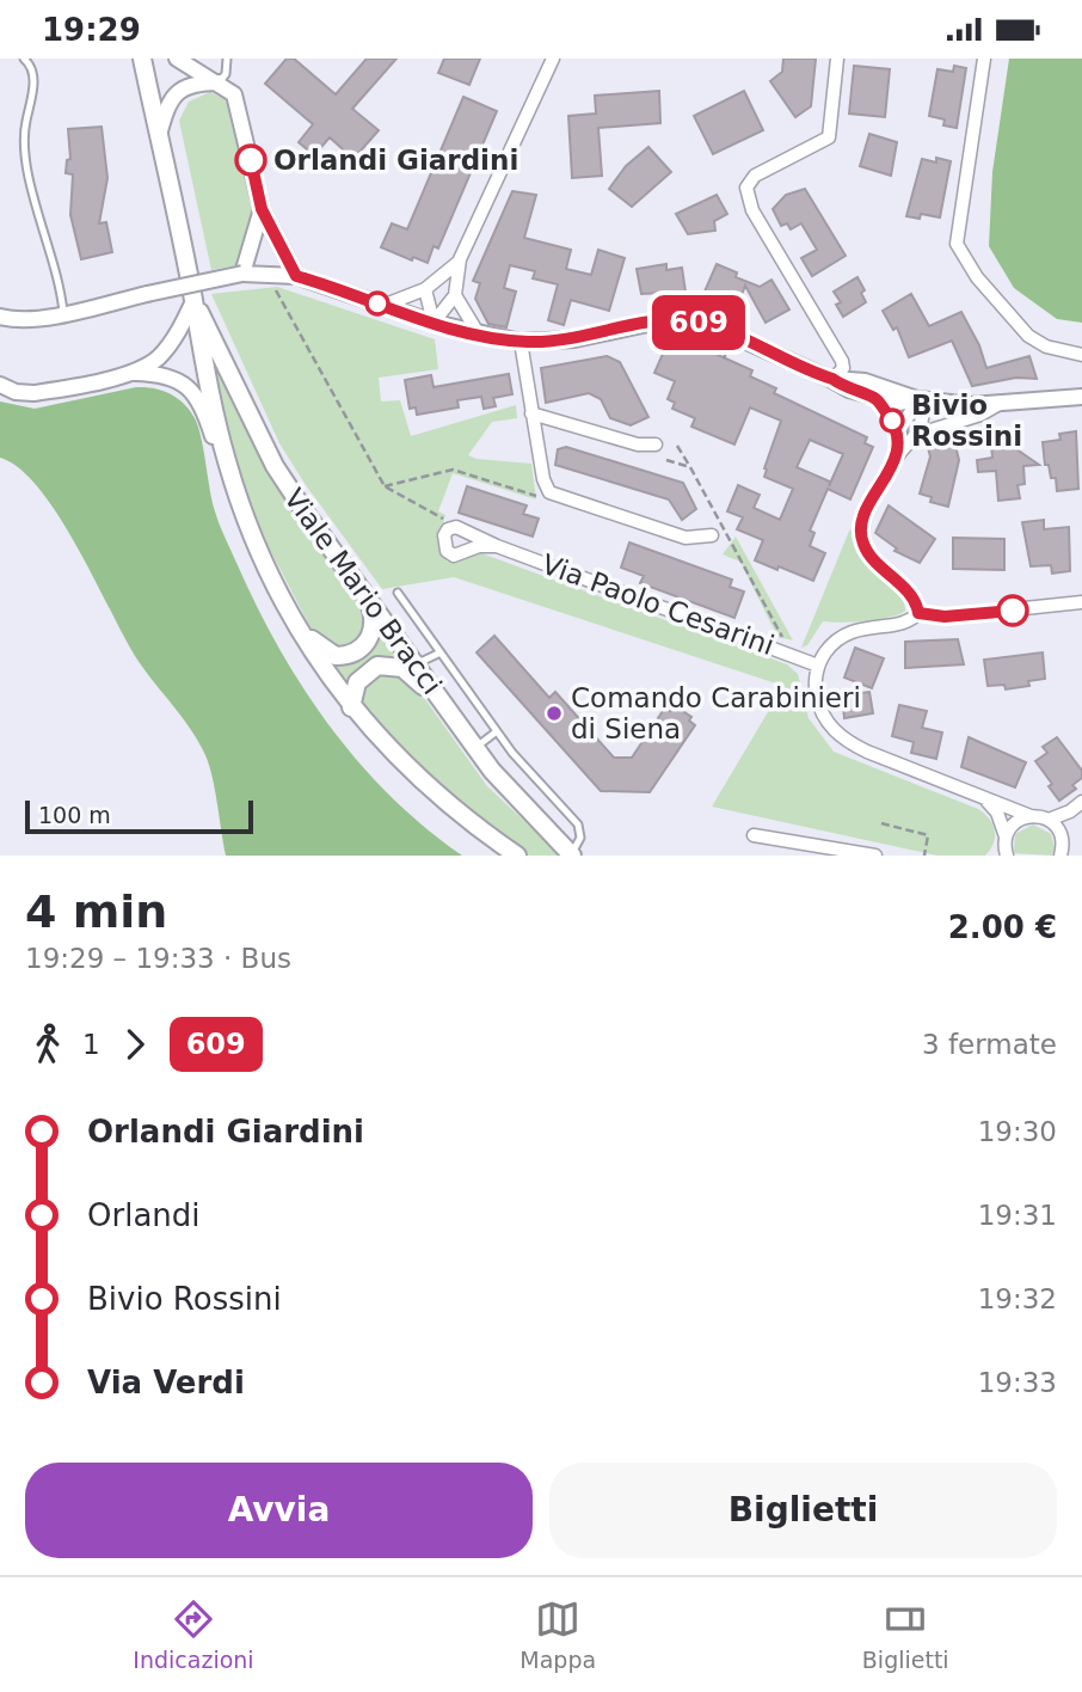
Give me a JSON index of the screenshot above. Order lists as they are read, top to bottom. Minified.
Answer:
{"streets":{"main road":["Viale Mario Bracci"],"street":["Via Paolo Cesarini"]},"places":["Orlandi Giardini","Bivio Rossini","Comando Carabinieri di Siena"],"lines":["bus line 609"],"scale_bar":"100 m","page":{"status":"19:29","on_map":"609","scale":"100 m","heading":["4 min","19:29 – 19:33 · Bus","2.00 €"],"legs":["1","609","3 fermate"],"list":[{"name":"Orlandi Giardini","value":"19:30"},{"name":"Orlandi","value":"19:31"},{"name":"Bivio Rossini","value":"19:32"},{"name":"Via Verdi","value":"19:33"}],"buttons":["Avvia","Biglietti"],"tabs":["Indicazioni","Mappa","Biglietti"]}}
